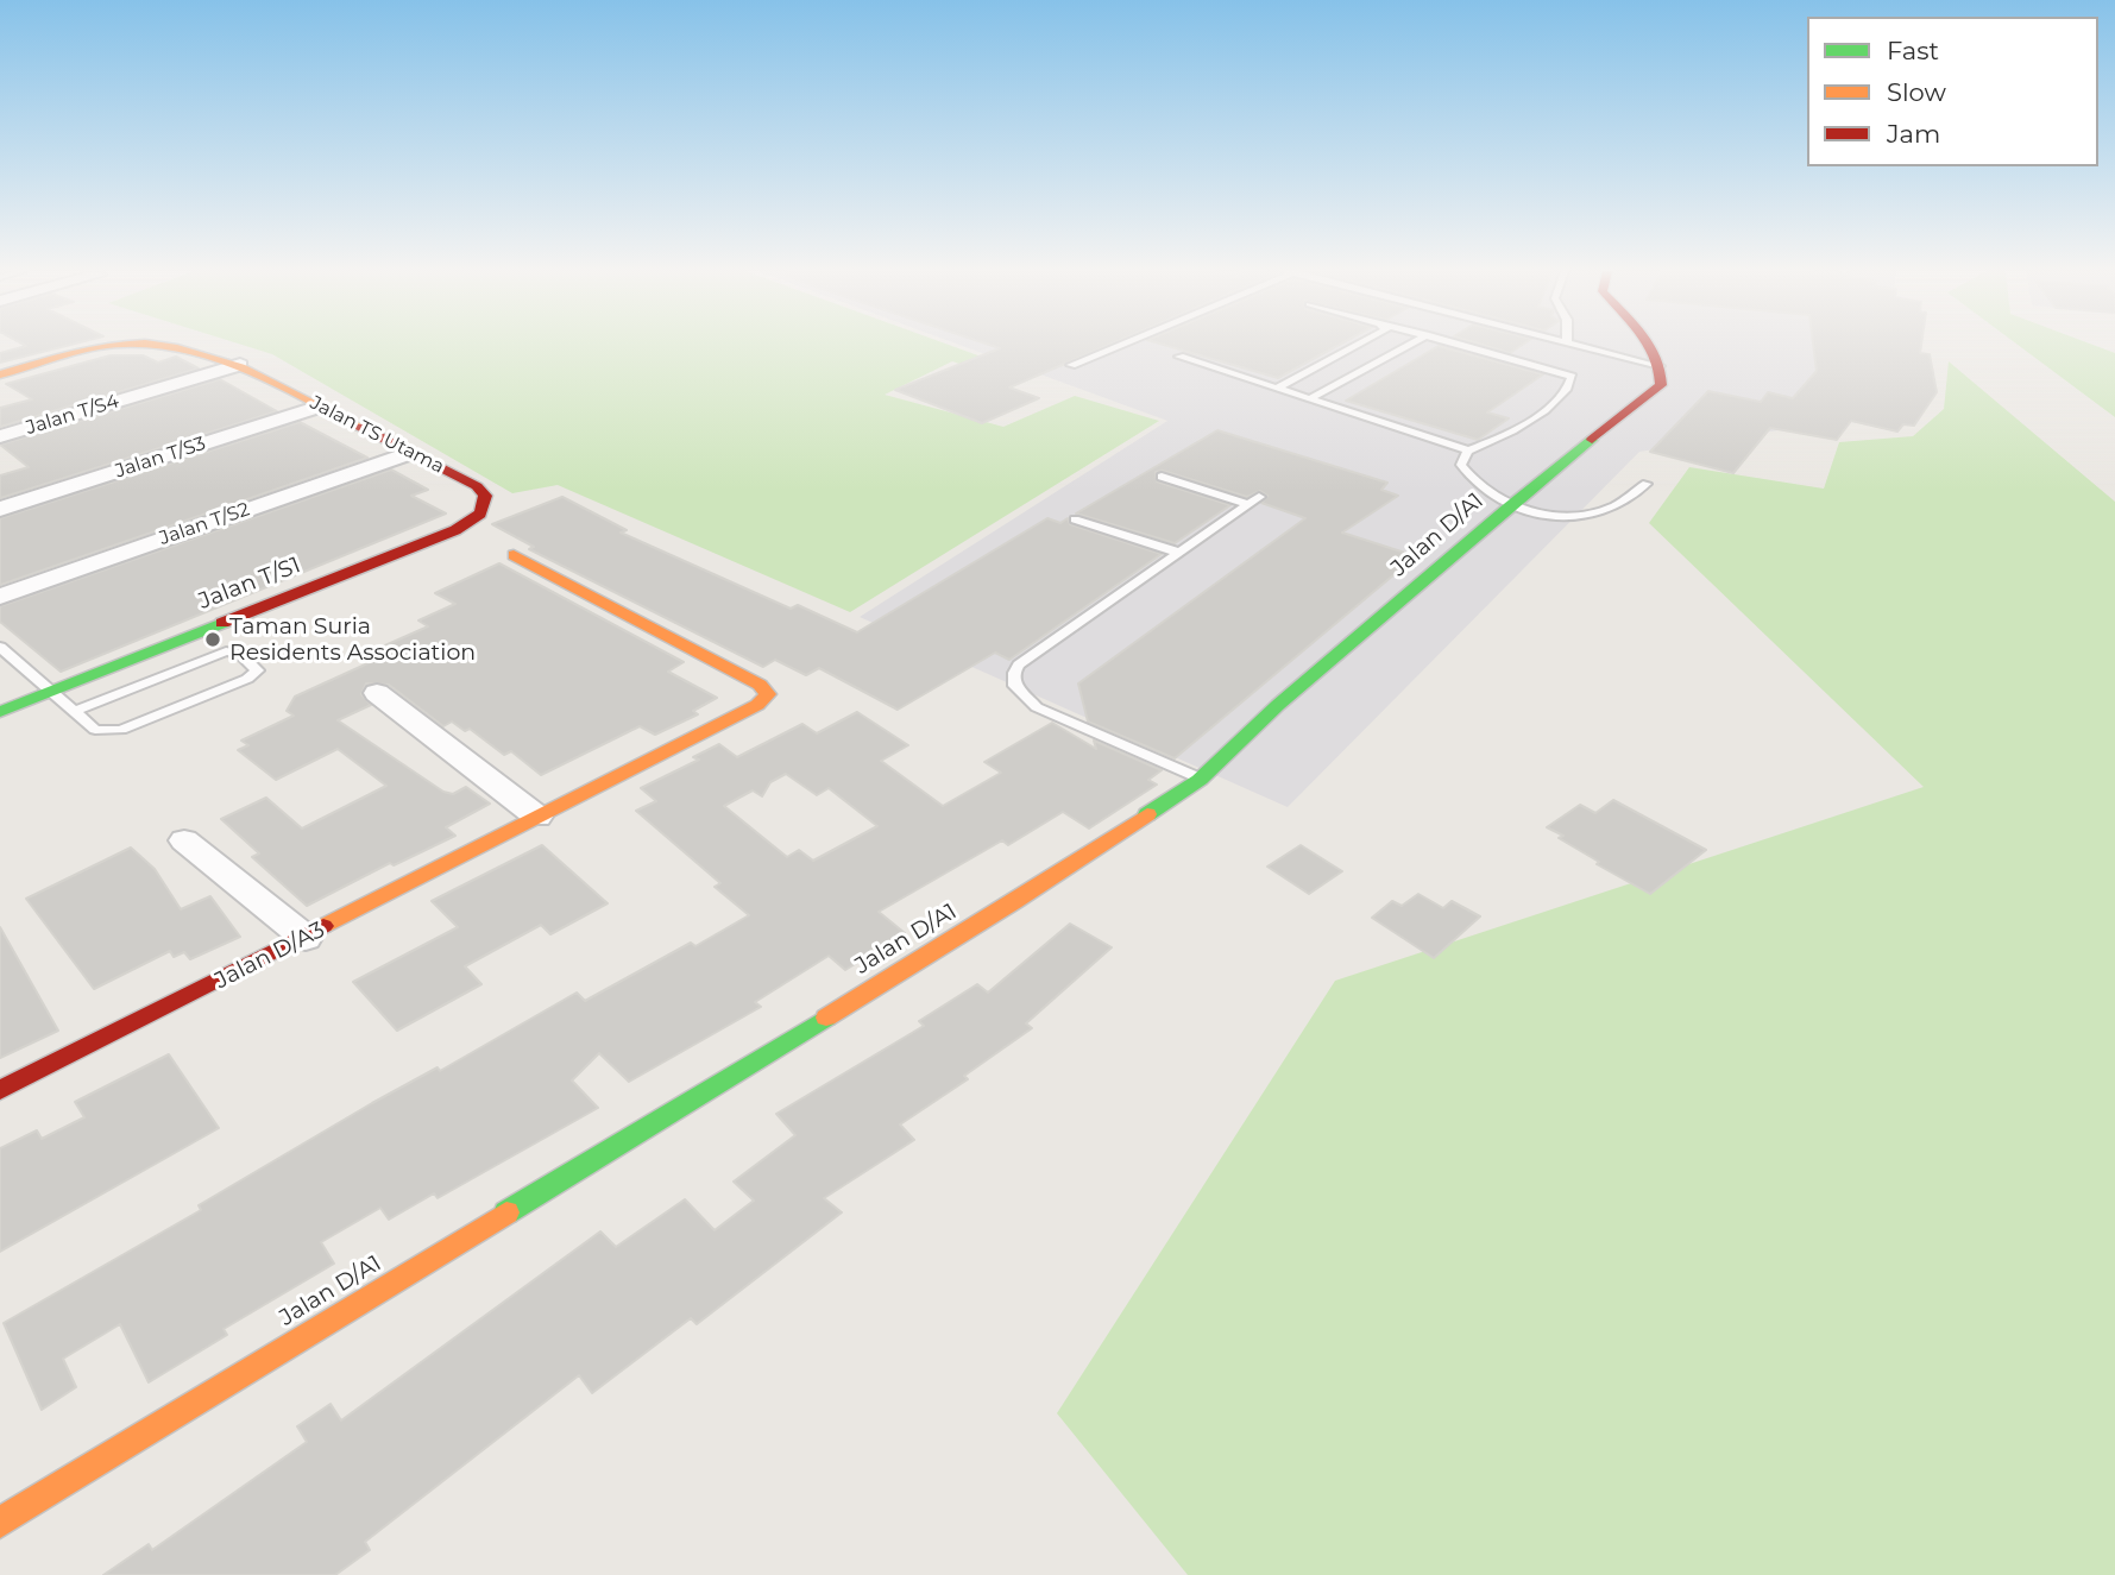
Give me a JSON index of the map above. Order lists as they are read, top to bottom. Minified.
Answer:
{"streets":{"street":["Jalan T/S4","Jalan TS Utama","Jalan T/S3","Jalan T/S2","Jalan D/A1","Jalan T/S1","Jalan D/A3"]},"crossings":[["Jalan T/S4","Jalan TS Utama"],["Jalan TS Utama","Jalan T/S3"],["Jalan TS Utama","Jalan T/S2"],["Jalan TS Utama","Jalan T/S1"]],"places":["Taman Suria Residents Association"],"legend":["Fast","Slow","Jam"]}
